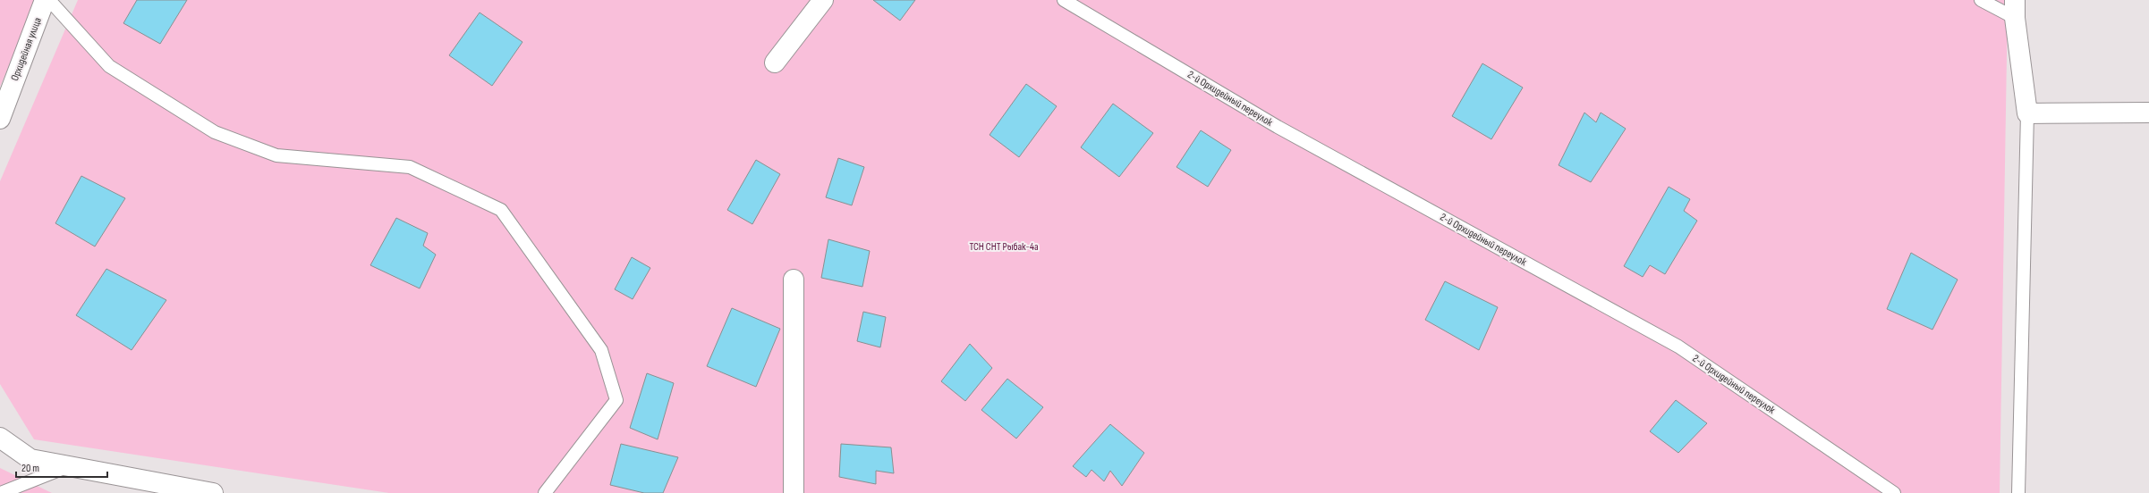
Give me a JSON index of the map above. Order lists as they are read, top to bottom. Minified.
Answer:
{"streets":{"street":["Орхидейная улица"],"lane":["2-й Орхидейный переулок"]},"parks":["ТСН СНТ Рыбак-4а"],"scale_bar":"20 m"}
